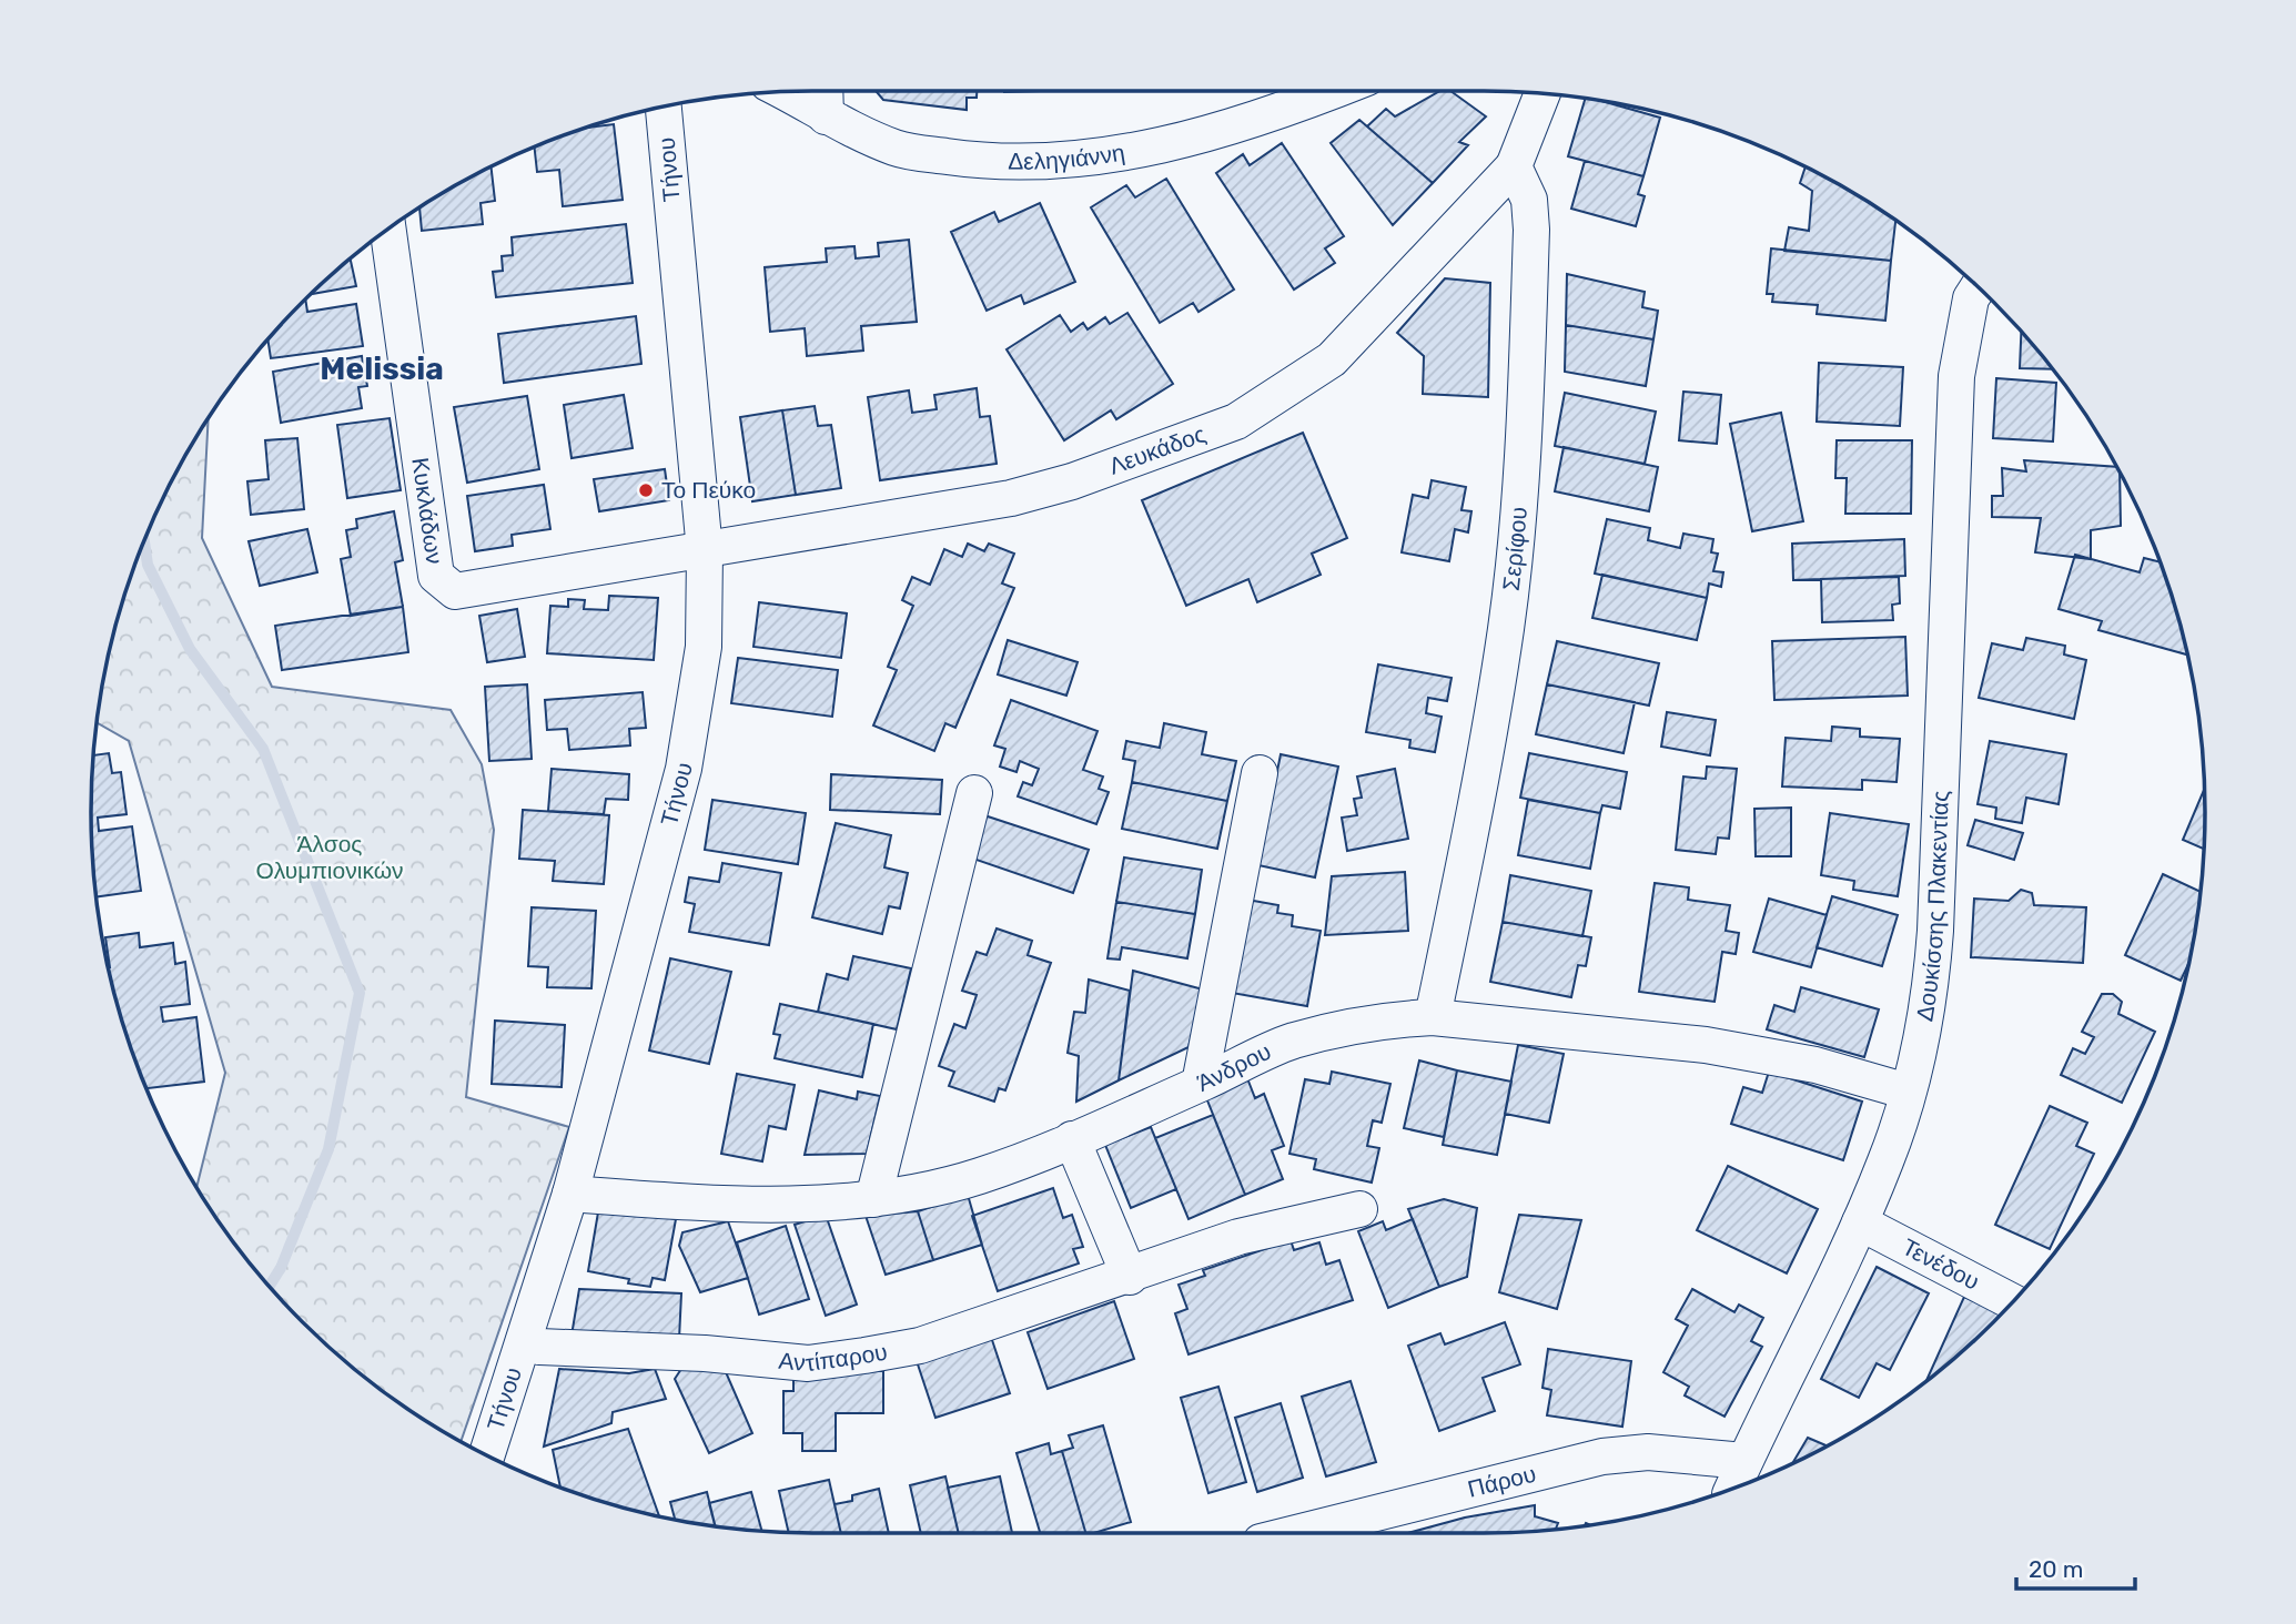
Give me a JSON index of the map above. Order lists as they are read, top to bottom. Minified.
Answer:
{"streets":{"street":["Δεληγιάννη","Τήνου","Λευκάδος","Κυκλάδων","Σερίφου","Δουκίσσης Πλακεντίας","Άνδρου","Τενέδου","Αντίπαρου","Πάρου"]},"crossings":[["Τήνου","Λευκάδος"],["Τήνου","Κυκλάδων"],["Τήνου","Άνδρου"],["Τήνου","Αντίπαρου"],["Λευκάδος","Κυκλάδων"],["Λευκάδος","Σερίφου"],["Σερίφου","Άνδρου"],["Δουκίσσης Πλακεντίας","Άνδρου"],["Δουκίσσης Πλακεντίας","Τενέδου"],["Δουκίσσης Πλακεντίας","Πάρου"]],"districts":["Melissia"],"parks":["Άλσος Ολυμπιονικών"],"places":["Το Πεύκο"],"scale_bar":"20 m"}
